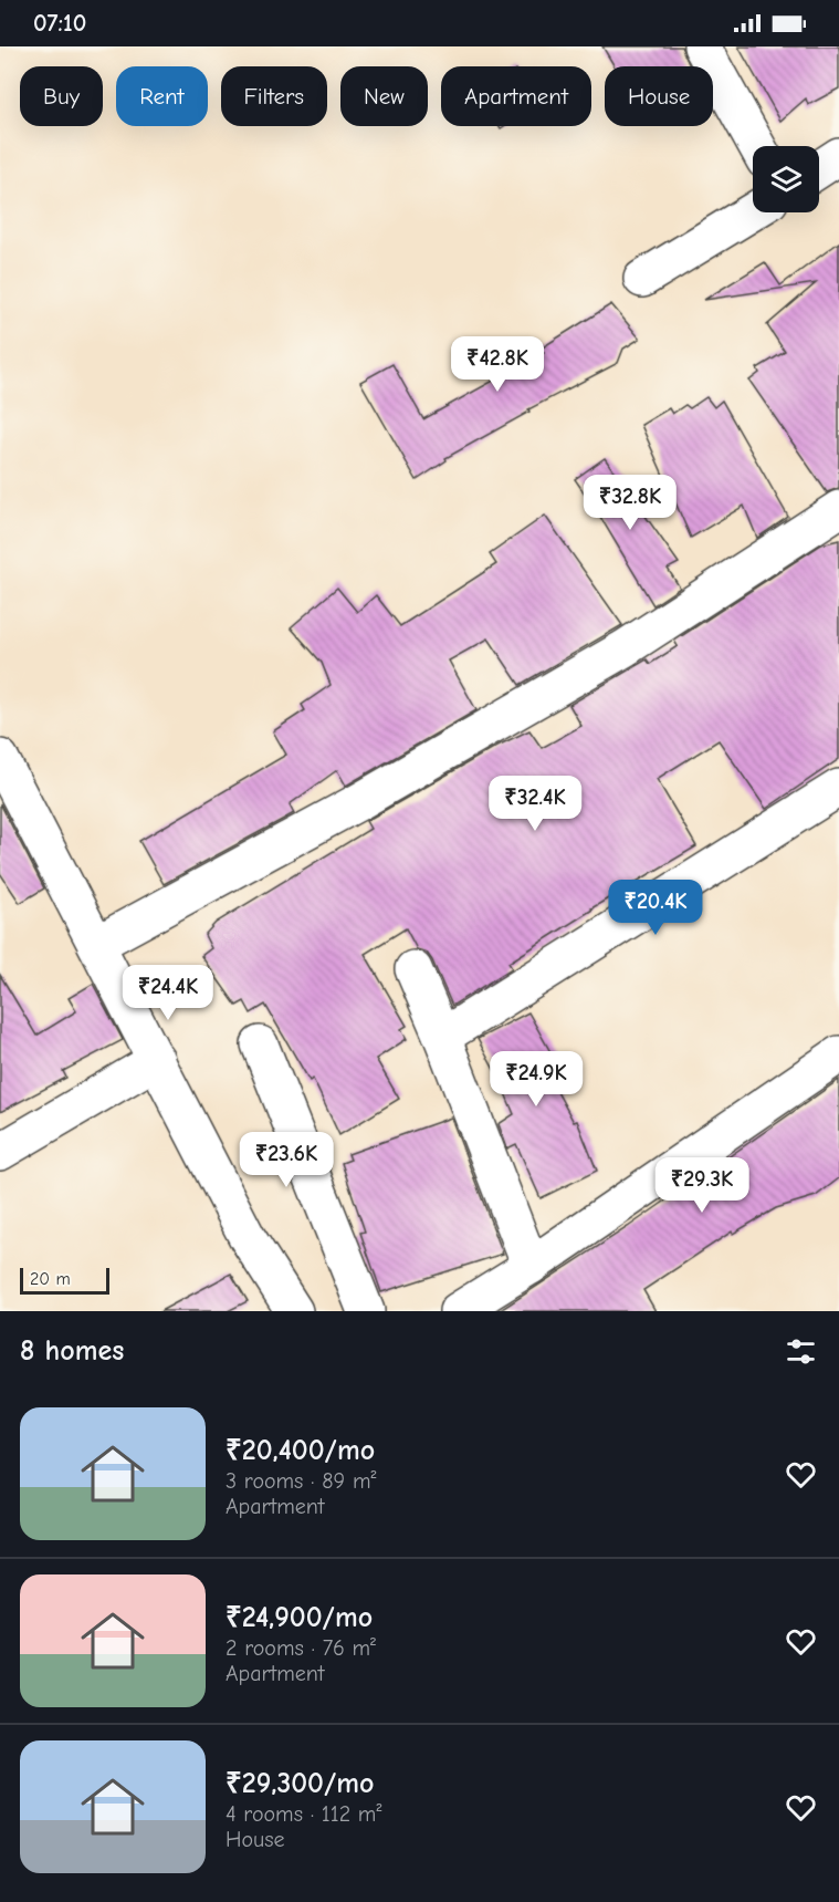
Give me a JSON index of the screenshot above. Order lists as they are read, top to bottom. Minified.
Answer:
{"scale_bar":"20 m","page":{"status":"07:10","chip":["Buy","Rent","Filters","New","Apartment","House"],"price":["₹42.8K","₹32.8K","₹32.4K","₹20.4K","₹24.4K","₹24.9K","₹23.6K","₹29.3K"],"scale":"20 m","heading":"8 homes","list":[{"name":"₹20,400/mo","note":"3 rooms · 89 m² · Apartment"},{"name":"₹24,900/mo","note":"2 rooms · 76 m² · Apartment"},{"name":"₹29,300/mo","note":"4 rooms · 112 m² · House"}]}}
